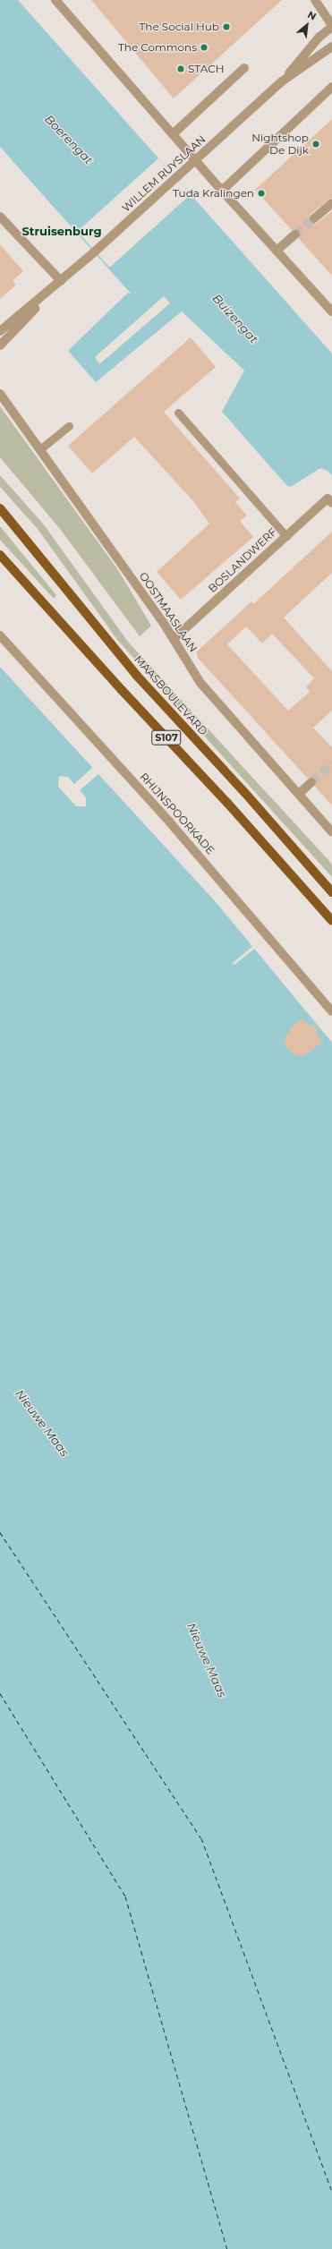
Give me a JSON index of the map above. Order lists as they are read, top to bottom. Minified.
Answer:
{"streets":{"main road":["MAASBOULEVARD","S107"],"street":["WILLEM RUYSLAAN","BOSLANDWERF","OOSTMAASLAAN","RHIJNSPOORKADE"]},"crossings":[["BOSLANDWERF","OOSTMAASLAAN"]],"districts":["Struisenburg"],"water":["Boerengat","Buizengat","Nieuwe Maas"],"places":["The Social Hub","The Commons","STACH","Nightshop De Dijk","Tuda Kralingen"],"north":"top right"}
